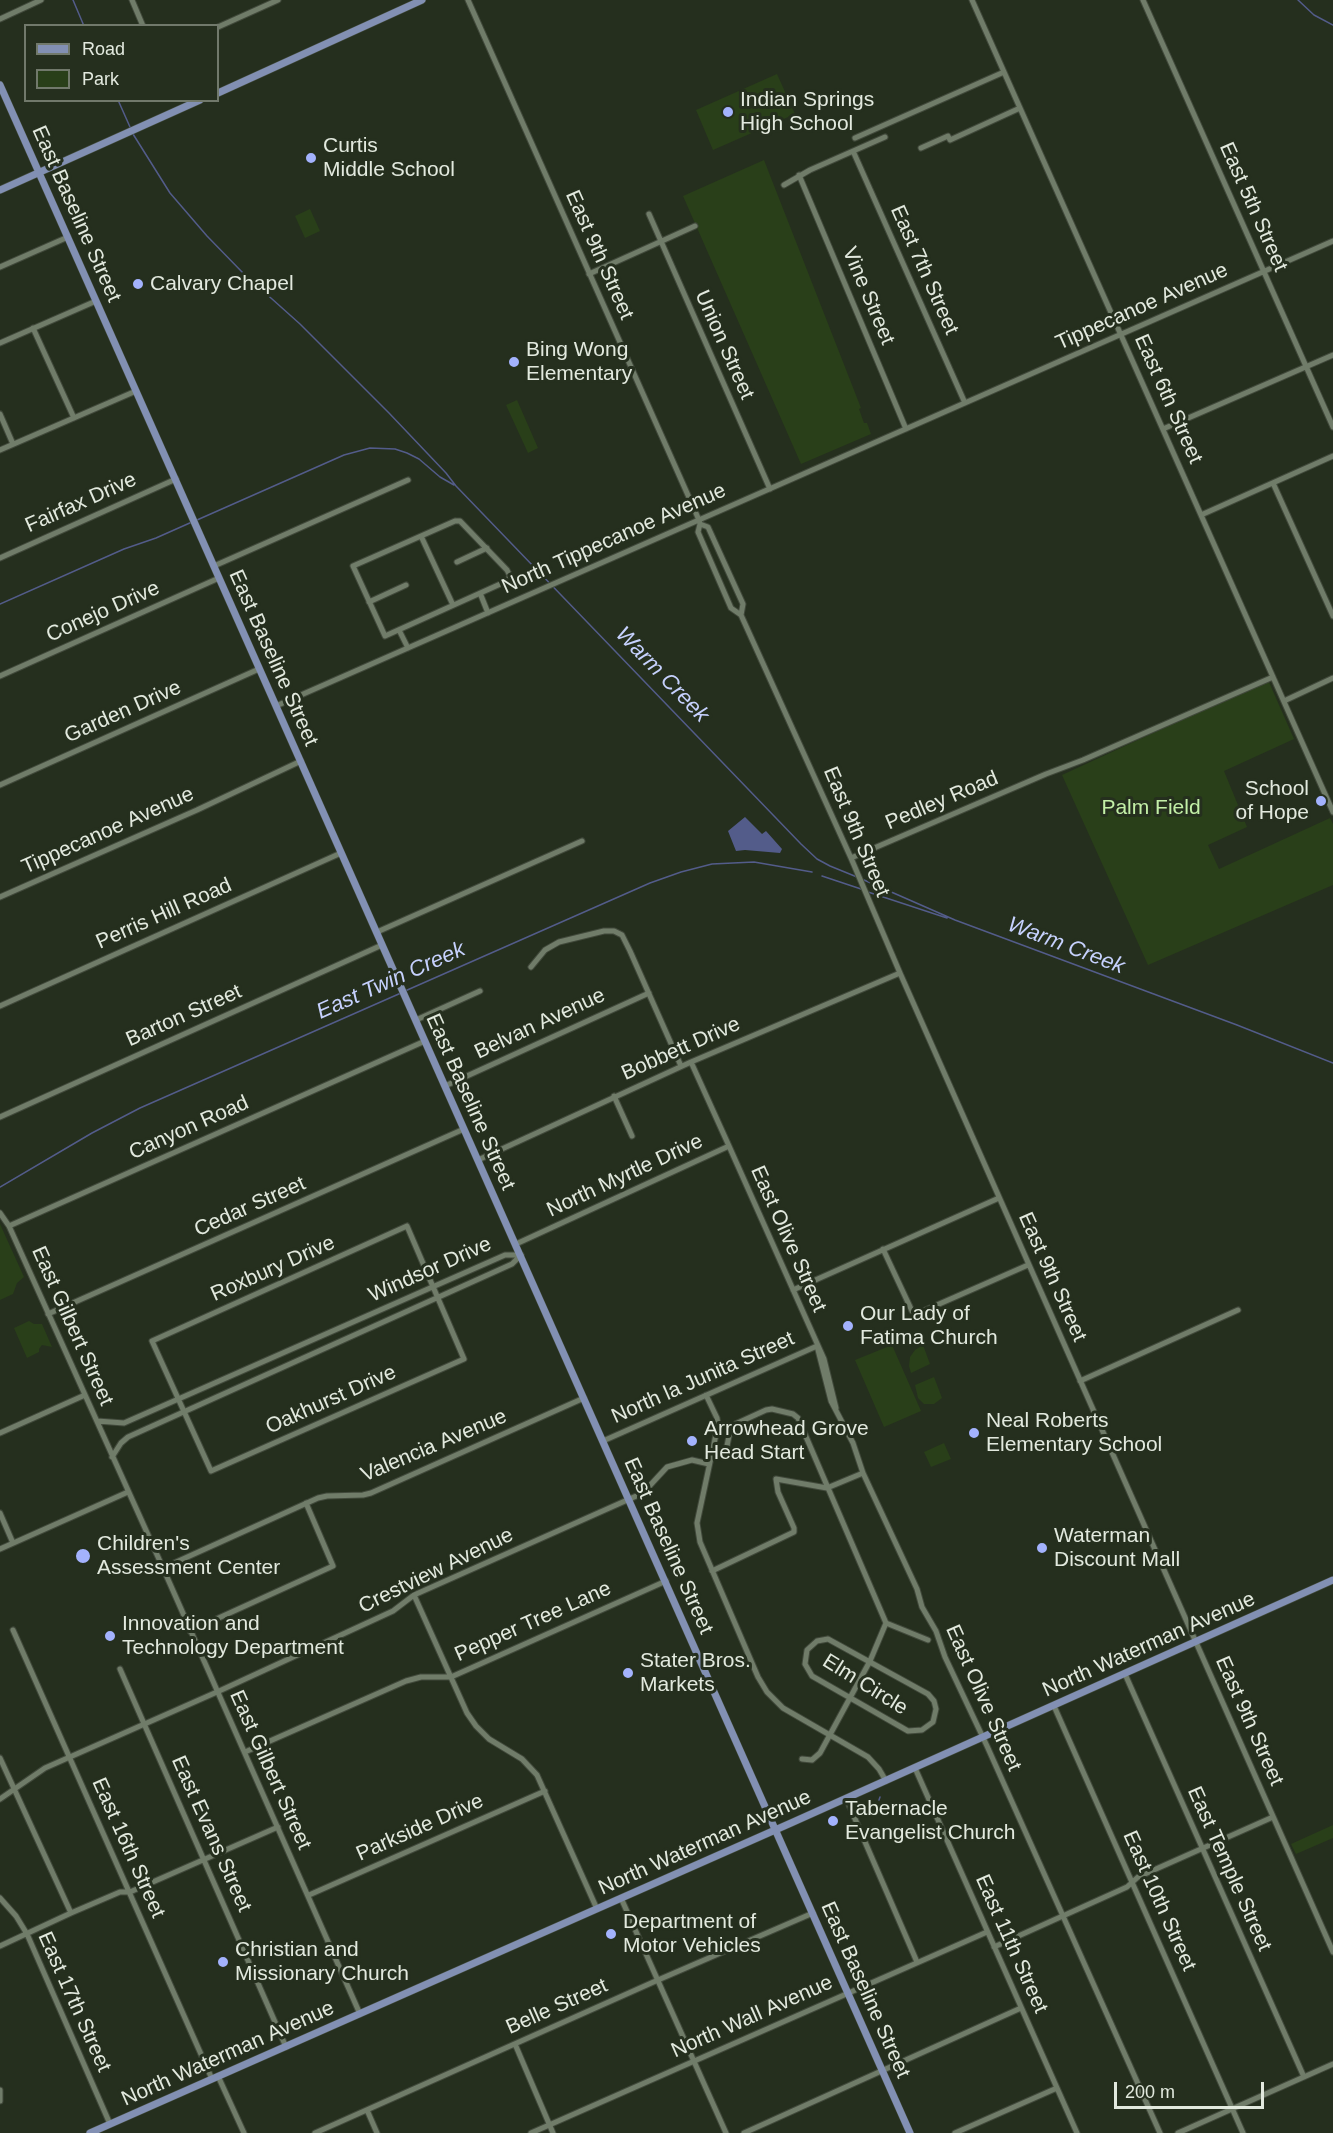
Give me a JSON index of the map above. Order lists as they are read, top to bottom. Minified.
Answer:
{"streets":{"main road":["East Baseline Street","North Waterman Avenue"],"street":["East 5th Street","East 9th Street","East 7th Street","Vine Street","Tippecanoe Avenue","Union Street","East 6th Street","Fairfax Drive","North Tippecanoe Avenue","Conejo Drive","Garden Drive","Pedley Road","Perris Hill Road","Barton Street","Belvan Avenue","Bobbett Drive","Canyon Road","North Myrtle Drive","Cedar Street","East Olive Street","Roxbury Drive","Windsor Drive","East Gilbert Street","North la Junita Street","Oakhurst Drive","Valencia Avenue","Crestview Avenue","Pepper Tree Lane","Elm Circle","Parkside Drive","East Evans Street","East 16th Street","East Temple Street","East 10th Street","East 11th Street","East 17th Street","Belle Street","North Wall Avenue"]},"crossings":[["East 5th Street","Tippecanoe Avenue"],["East Baseline Street","Tippecanoe Avenue"],["East Baseline Street","Fairfax Drive"],["East Baseline Street","North Tippecanoe Avenue"],["East Baseline Street","Conejo Drive"],["East Baseline Street","Garden Drive"],["East Baseline Street","Perris Hill Road"],["East Baseline Street","Barton Street"],["East Baseline Street","Belvan Avenue"],["East Baseline Street","Bobbett Drive"],["East Baseline Street","Canyon Road"],["East Baseline Street","North Myrtle Drive"],["East Baseline Street","Cedar Street"],["East Baseline Street","Windsor Drive"],["East Baseline Street","North la Junita Street"],["East Baseline Street","Valencia Avenue"],["East Baseline Street","Crestview Avenue"],["East Baseline Street","Pepper Tree Lane"],["East Baseline Street","North Waterman Avenue"],["East Baseline Street","Belle Street"],["East Baseline Street","North Wall Avenue"],["East 9th Street","North Tippecanoe Avenue"],["East 9th Street","Pedley Road"],["East 9th Street","Bobbett Drive"],["East 9th Street","North Waterman Avenue"],["East 7th Street","Tippecanoe Avenue"],["East 7th Street","North Tippecanoe Avenue"],["Vine Street","North Tippecanoe Avenue"],["Tippecanoe Avenue","East 6th Street"],["Tippecanoe Avenue","North Tippecanoe Avenue"],["Union Street","North Tippecanoe Avenue"],["East 6th Street","Pedley Road"],["Bobbett Drive","North Myrtle Drive"],["Canyon Road","East Gilbert Street"],["North Myrtle Drive","East Olive Street"],["Cedar Street","East Gilbert Street"],["East Olive Street","North la Junita Street"],["East Olive Street","North Waterman Avenue"],["Roxbury Drive","Windsor Drive"],["Roxbury Drive","Oakhurst Drive"],["Windsor Drive","East Gilbert Street"],["Windsor Drive","Oakhurst Drive"],["East Gilbert Street","Valencia Avenue"],["East Gilbert Street","Crestview Avenue"],["East Gilbert Street","Pepper Tree Lane"],["East Gilbert Street","North Waterman Avenue"],["East Gilbert Street","Parkside Drive"],["Crestview Avenue","East Evans Street"],["Crestview Avenue","East 16th Street"],["North Waterman Avenue","East Evans Street"],["North Waterman Avenue","East 16th Street"],["North Waterman Avenue","East Temple Street"],["North Waterman Avenue","East 10th Street"],["North Waterman Avenue","East 11th Street"],["North Waterman Avenue","East 17th Street"],["East 11th Street","North Wall Avenue"]],"water":["Warm Creek","East Twin Creek"],"parks":["Palm Field"],"places":["Indian Springs High School","Curtis Middle School","Calvary Chapel","Bing Wong Elementary","School of Hope","Our Lady of Fatima Church","Neal Roberts Elementary School","Arrowhead Grove Head Start","Waterman Discount Mall","Children's Assessment Center","Innovation and Technology Department","Stater Bros. Markets","Tabernacle Evangelist Church","Department of Motor Vehicles","Christian and Missionary Church"],"legend":["Road","Park"],"scale_bar":"200 m"}
